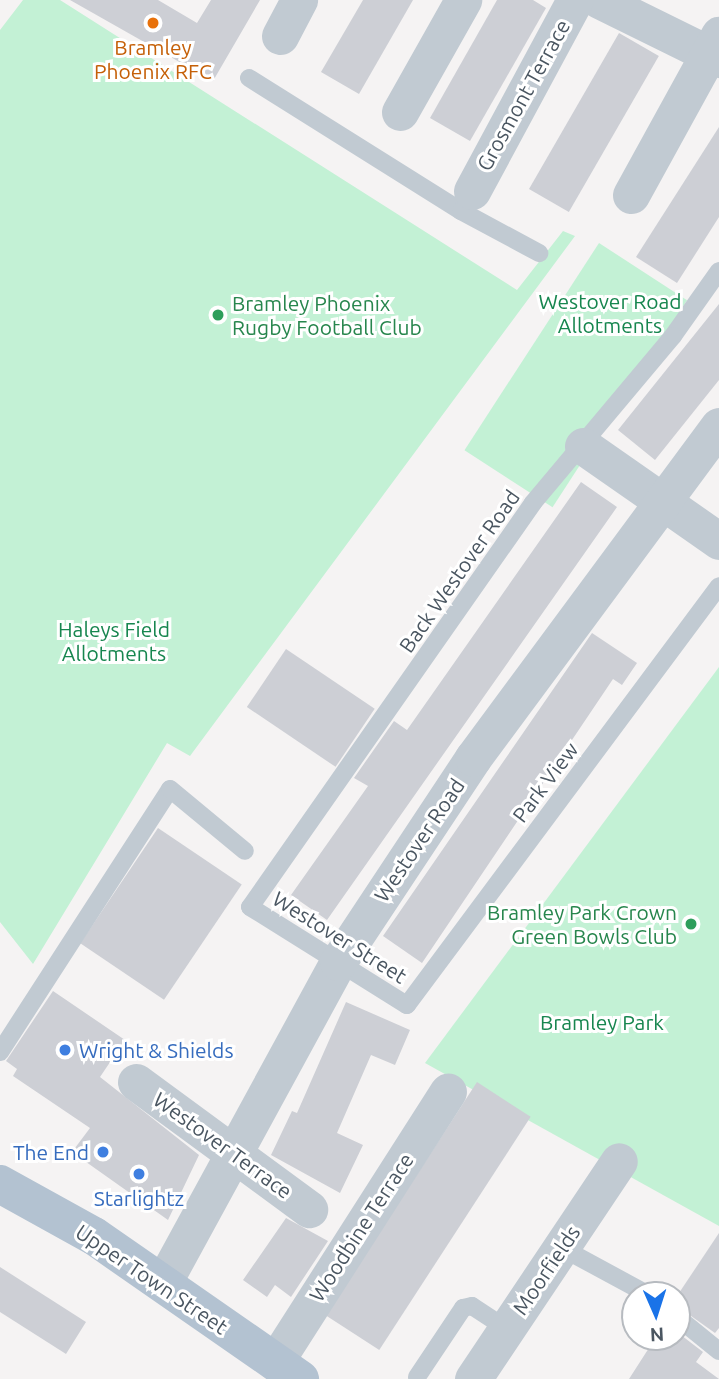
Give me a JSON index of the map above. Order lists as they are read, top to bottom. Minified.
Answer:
{"streets":{"main road":["Upper Town Street"],"street":["Grosmont Terrace","Westover Road","Westover Terrace","Woodbine Terrace","Moorfields"],"lane":["Back Westover Road","Park View","Westover Street"]},"crossings":[["Back Westover Road","Westover Street"],["Park View","Westover Street"],["Westover Road","Westover Street"],["Westover Road","Westover Terrace"],["Westover Road","Upper Town Street"],["Woodbine Terrace","Upper Town Street"]],"parks":["Westover Road Allotments","Haleys Field Allotments","Bramley Park"],"places":["Bramley Phoenix RFC","Bramley Phoenix Rugby Football Club","Bramley Park Crown Green Bowls Club","Wright & Shields","The End","Starlightz"],"north":"bottom"}
